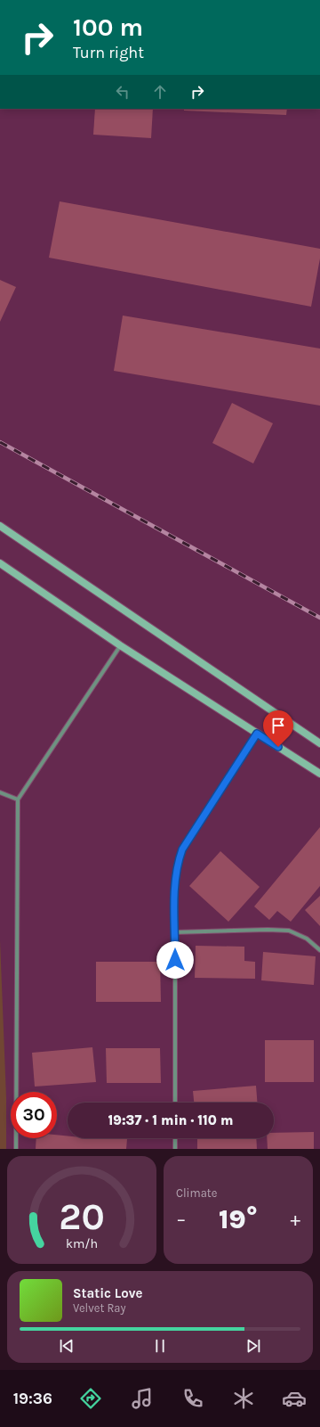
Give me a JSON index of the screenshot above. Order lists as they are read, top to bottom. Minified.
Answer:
{"page":{"turn":["100 m","Turn right"],"limit":"30","trip":"19:37 · 1 min · 110 m","tile":"Climate","heat":["−","19°","+"],"song":["Static Love","Velvet Ray"],"tabs":"19:36","gauge":["20","km/h"]}}
